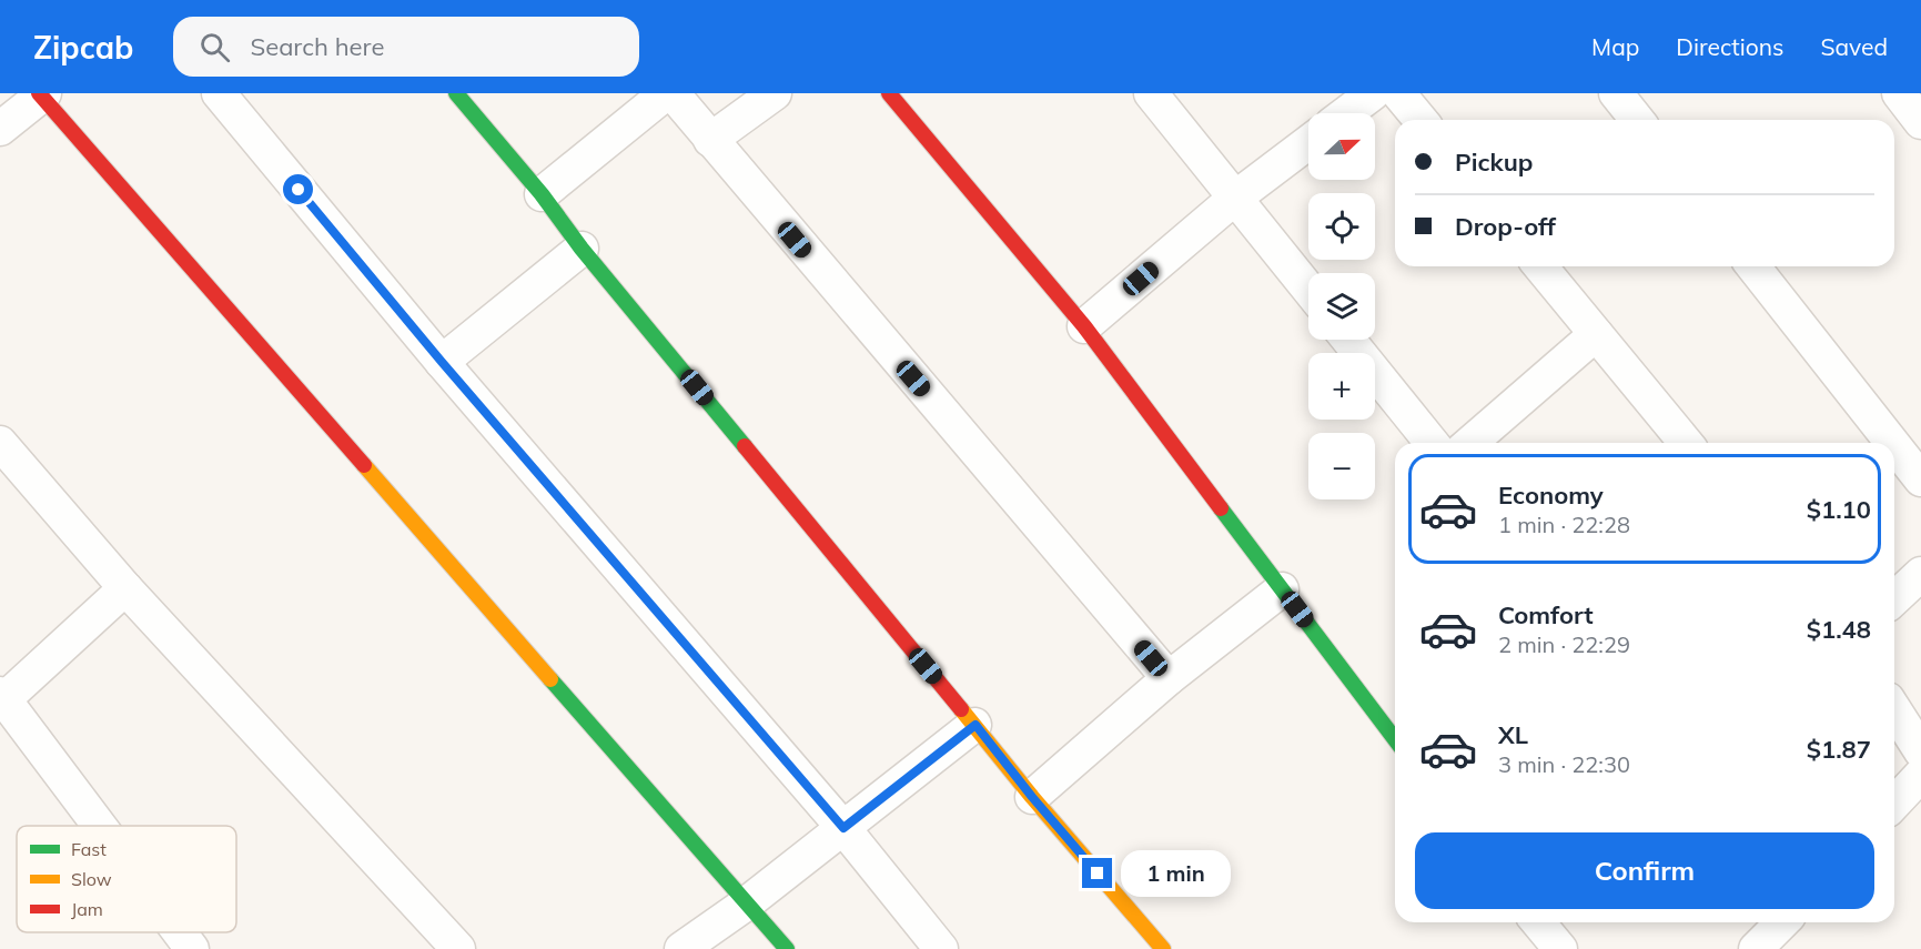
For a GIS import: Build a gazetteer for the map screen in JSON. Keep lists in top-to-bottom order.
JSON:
{
  "legend": ["Fast", "Slow", "Jam"],
  "north": "right",
  "page": {
    "header": "Zipcab",
    "search": "Search here",
    "nav": ["Map", "Directions", "Saved"],
    "map_buttons": ["+", "−"],
    "banner": ["Pickup", "Drop-off"],
    "list": [
      {
        "name": "Economy",
        "note": "1 min · 22:28",
        "value": "$1.10"
      },
      {
        "name": "Comfort",
        "note": "2 min · 22:29",
        "value": "$1.48"
      },
      {
        "name": "XL",
        "note": "3 min · 22:30",
        "value": "$1.87"
      }
    ],
    "buttons": "Confirm",
    "bubble": "1 min"
  }
}
